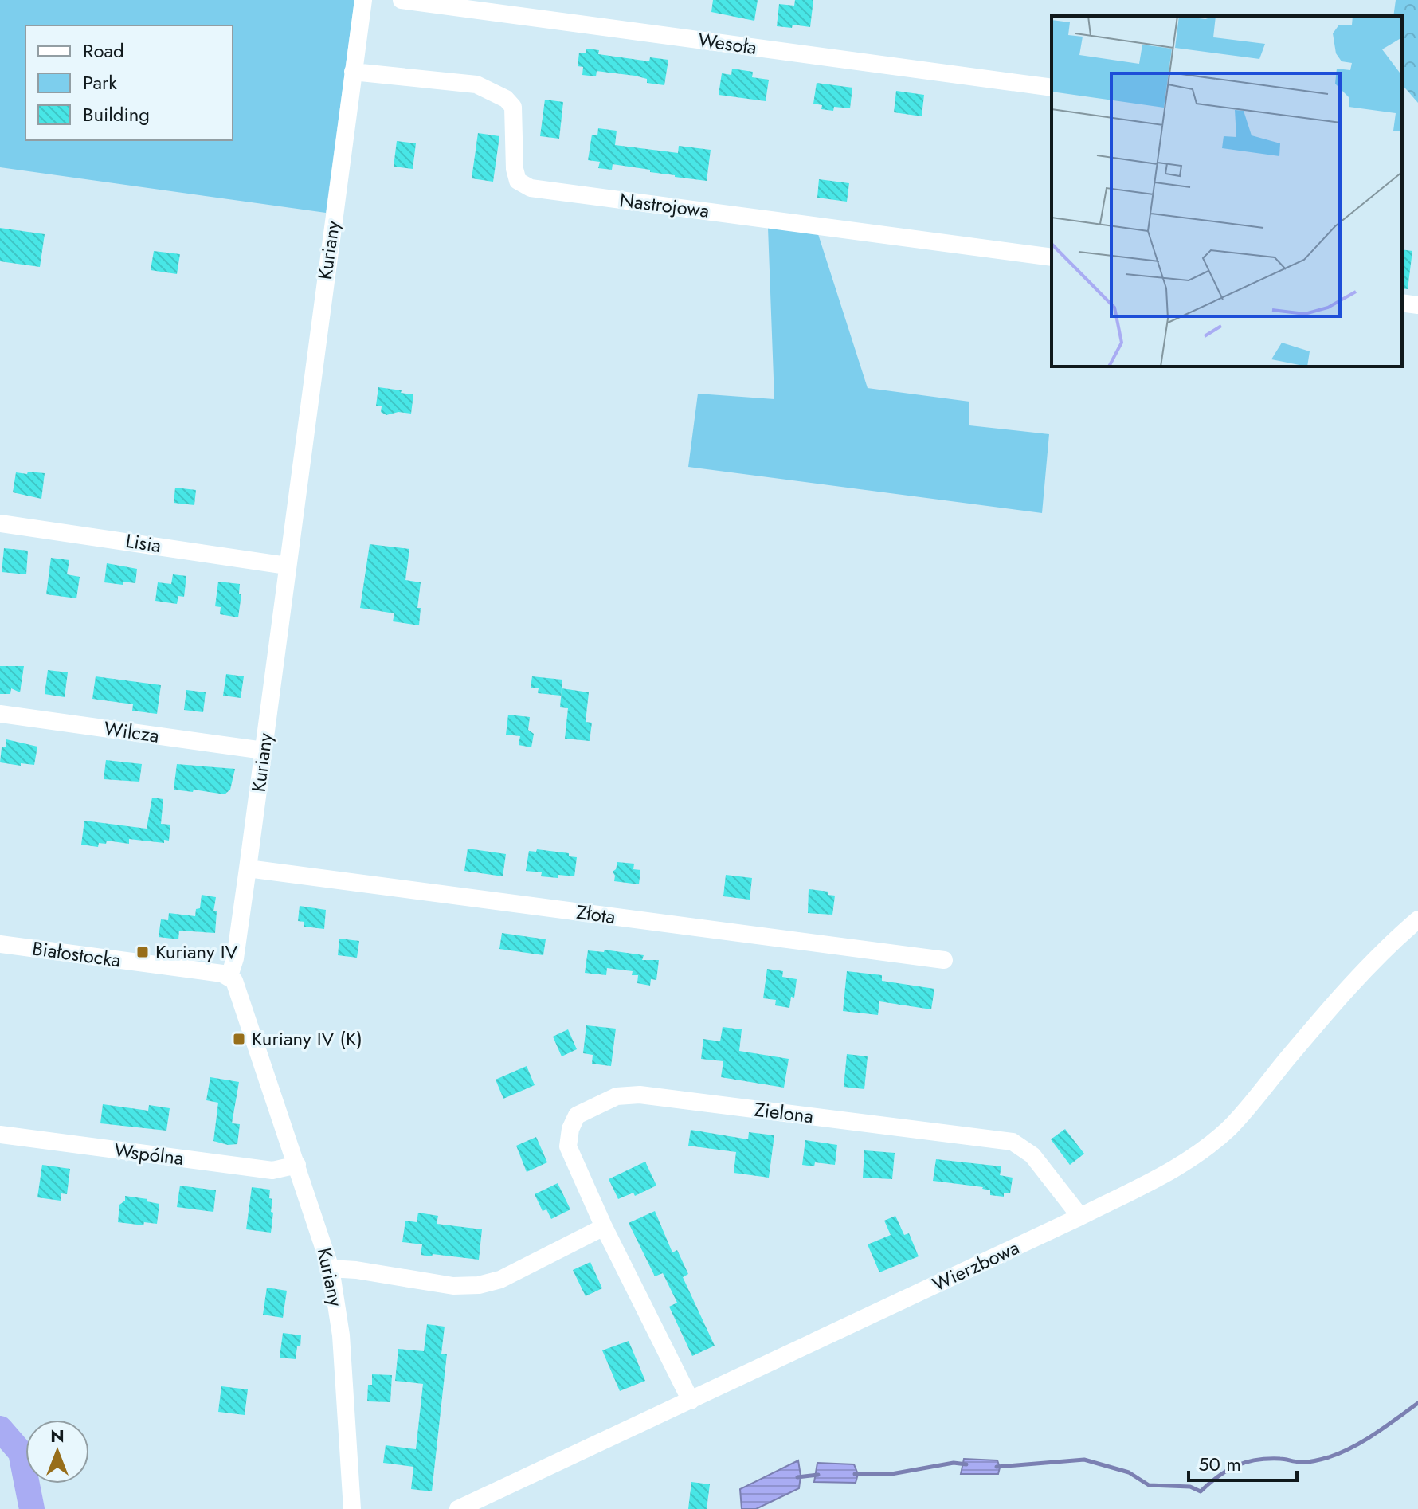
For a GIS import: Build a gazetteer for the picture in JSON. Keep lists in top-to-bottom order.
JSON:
{
  "streets": {
    "street": [
      "Wesoła",
      "Nastrojowa",
      "Kuriany",
      "Lisia",
      "Wilcza",
      "Złota",
      "Białostocka",
      "Zielona",
      "Wspólna",
      "Wierzbowa"
    ]
  },
  "crossings": [
    ["Nastrojowa", "Kuriany"],
    ["Kuriany", "Lisia"],
    ["Kuriany", "Wilcza"],
    ["Kuriany", "Złota"],
    ["Kuriany", "Białostocka"],
    ["Kuriany", "Wspólna"],
    ["Zielona", "Wierzbowa"]
  ],
  "places": {
    "transit": ["Kuriany IV", "Kuriany IV (K)"]
  },
  "legend": ["Road", "Park", "Building"],
  "scale_bar": "50 m",
  "north": "top"
}
